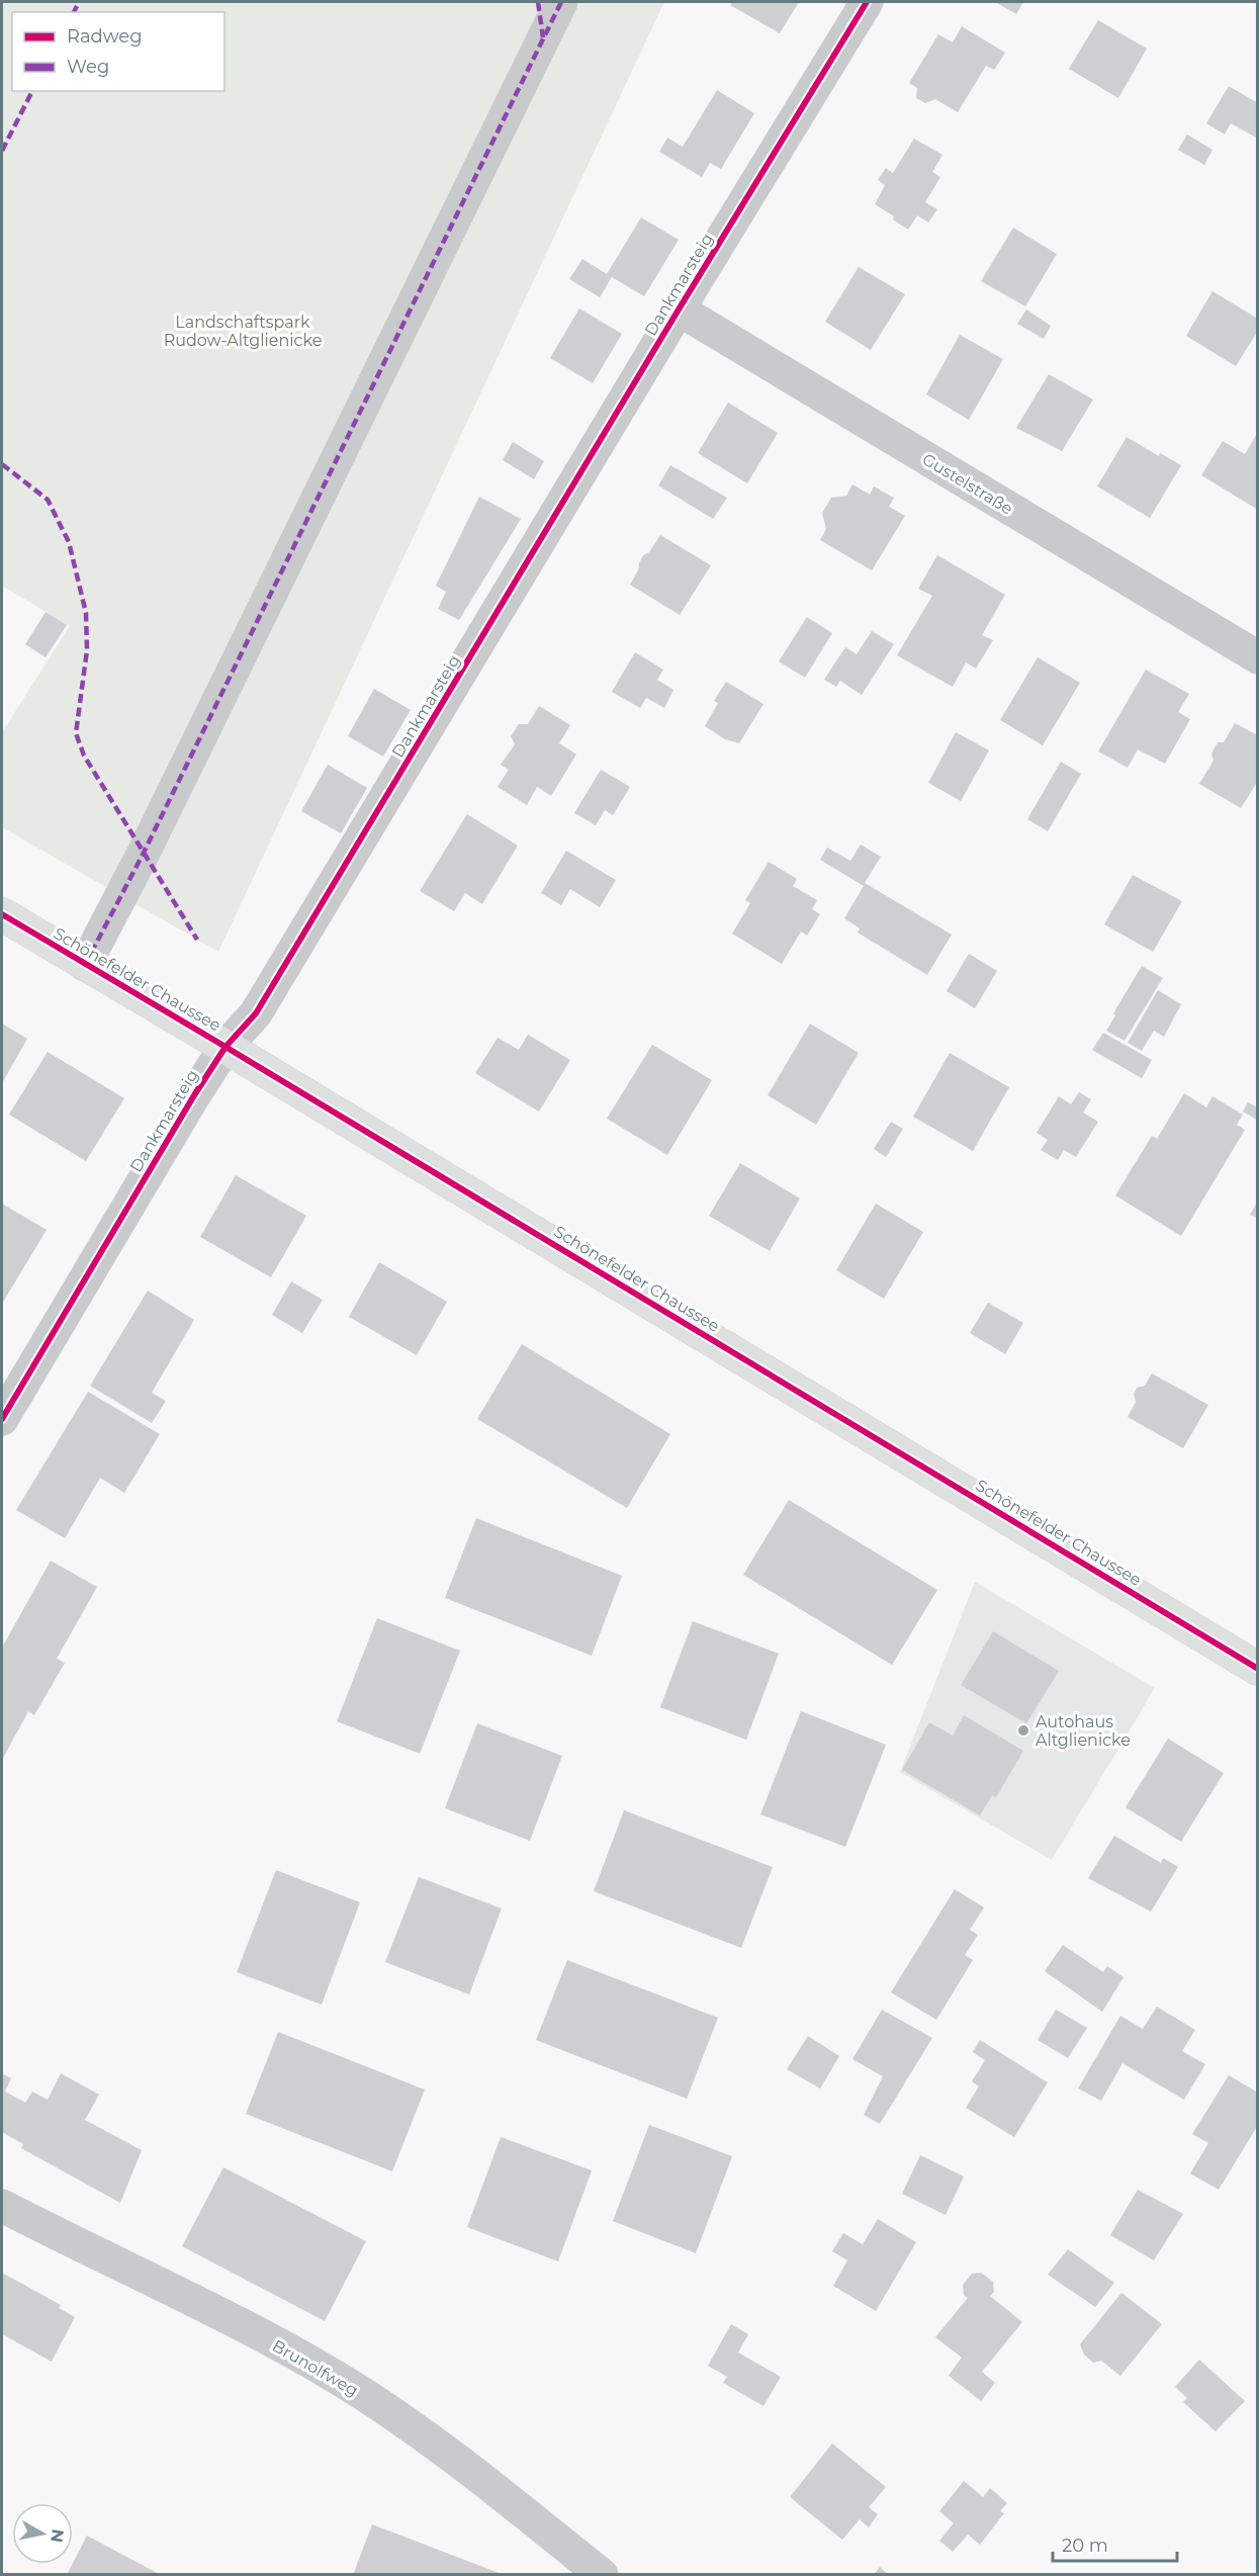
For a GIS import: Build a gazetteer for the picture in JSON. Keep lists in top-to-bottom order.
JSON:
{
  "streets": {
    "main road": ["Schönefelder Chaussee"],
    "street": ["Dankmarsteig", "Gustelstraße", "Brunolfweg"]
  },
  "crossings": [
    ["Dankmarsteig", "Gustelstraße"],
    ["Dankmarsteig", "Schönefelder Chaussee"]
  ],
  "parks": ["Landschaftspark Rudow-Altglienicke"],
  "places": ["Autohaus Altglienicke"],
  "legend": ["Radweg", "Weg"],
  "scale_bar": "20 m",
  "north": "right"
}
